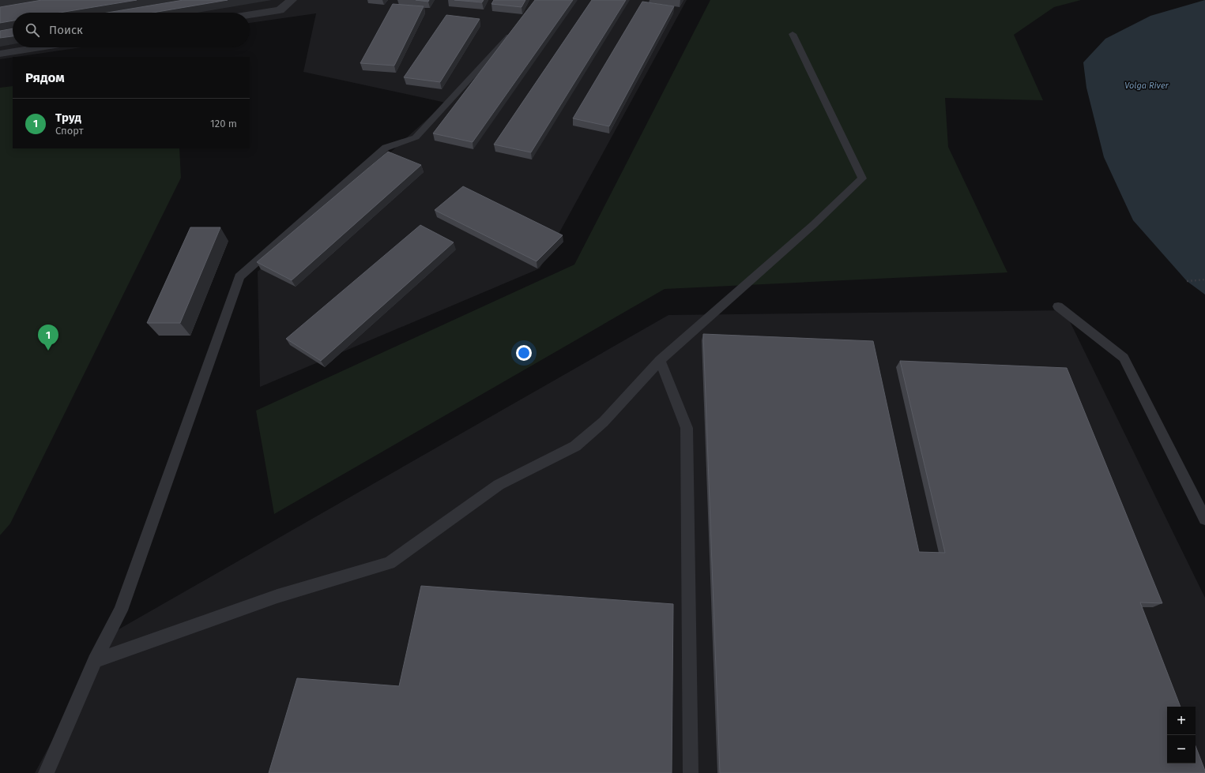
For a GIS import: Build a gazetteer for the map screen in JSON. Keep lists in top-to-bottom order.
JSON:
{
  "water": ["Volga River"],
  "page": {
    "search": "Поиск",
    "heading": "Рядом",
    "list": [
      {
        "mark": "1",
        "name": "Труд",
        "note": "Спорт",
        "value": "120 m"
      }
    ],
    "pins": "1",
    "map_buttons": ["+", "−"]
  }
}
